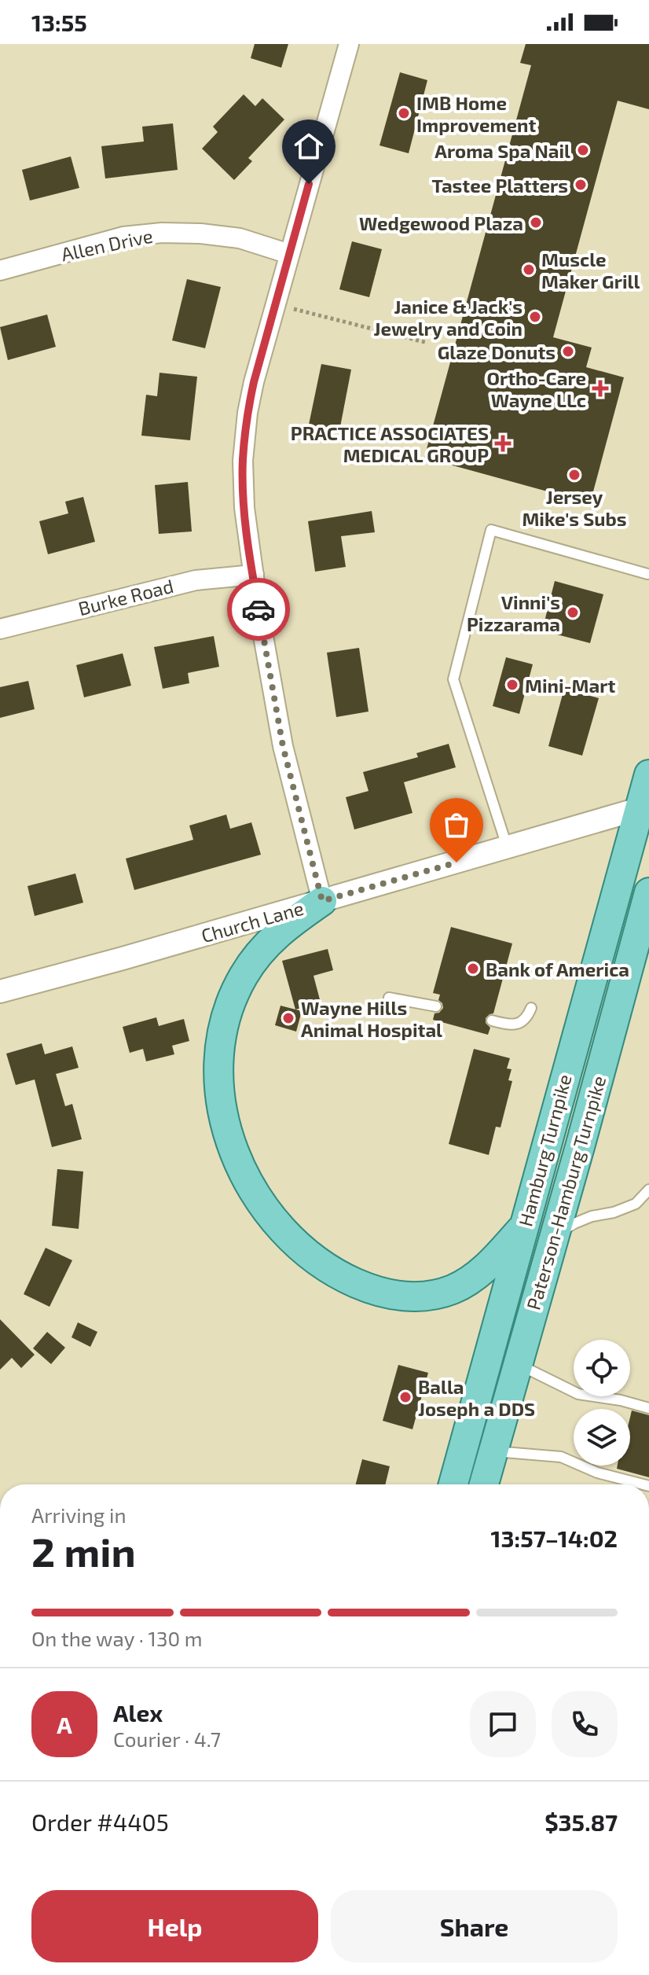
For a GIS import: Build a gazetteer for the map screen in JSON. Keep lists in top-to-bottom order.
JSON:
{
  "streets": {
    "main road": ["Hamburg Turnpike", "Paterson-Hamburg Turnpike"],
    "street": ["Allen Drive", "Burke Road", "Church Lane"]
  },
  "crossings": [
    ["Church Lane", "Hamburg Turnpike"]
  ],
  "places": {
    "other": [
      "IMB Home Improvement",
      "Aroma Spa Nail",
      "Tastee Platters",
      "Wedgewood Plaza",
      "Muscle Maker Grill",
      "Janice & Jack's Jewelry and Coin",
      "Glaze Donuts",
      "Jersey Mike's Subs",
      "Vinni's Pizzarama",
      "Mini-Mart",
      "Bank of America",
      "Wayne Hills Animal Hospital",
      "Balla Joseph a DDS"
    ],
    "health": ["Ortho-Care Wayne LLc", "PRACTICE ASSOCIATES MEDICAL GROUP"]
  },
  "page": {
    "status": "13:55",
    "heading": ["2 min", "Arriving in", "13:57–14:02"],
    "panel": [
      "Alex",
      "Courier · 4.7",
      "Order #4405",
      "$35.87"
    ],
    "bar": "On the way · 130 m",
    "round": "A",
    "buttons": ["Help", "Share"]
  }
}
